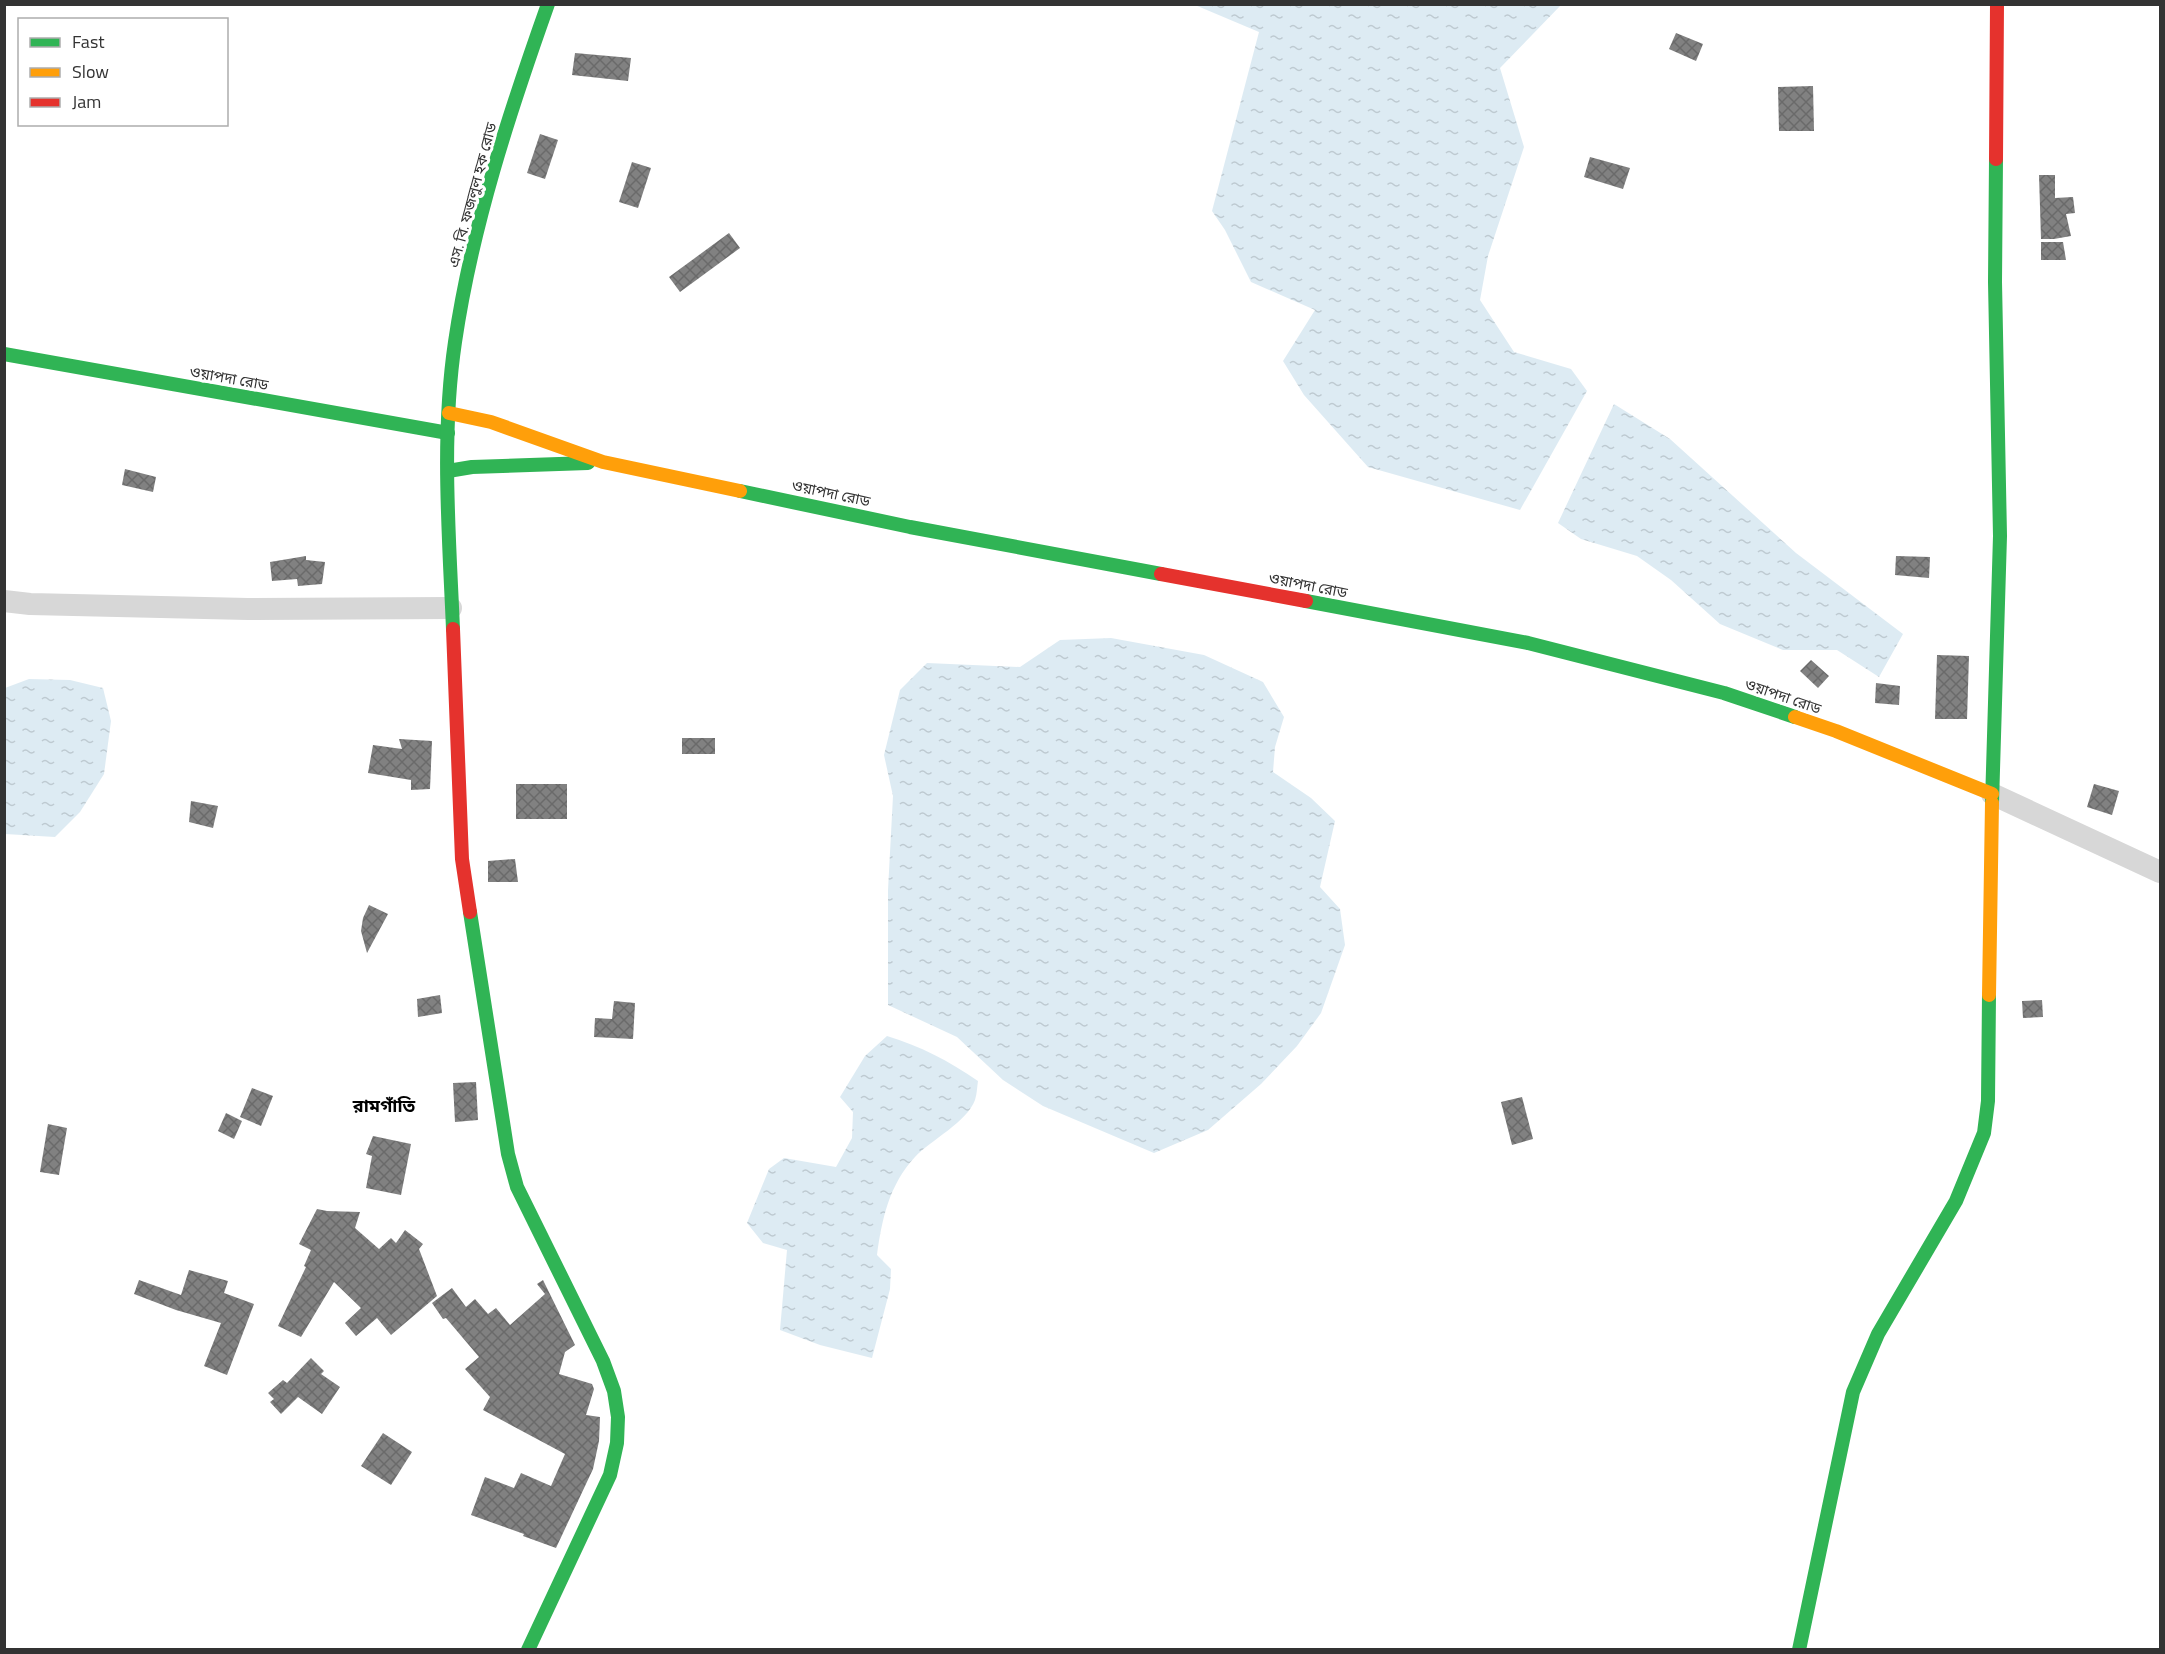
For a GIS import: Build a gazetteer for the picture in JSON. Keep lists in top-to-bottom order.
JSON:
{
  "streets": {
    "main road": ["এস. বি. ফজলুল হক রোড", "ওয়াপদা রোড"]
  },
  "crossings": [
    ["এস. বি. ফজলুল হক রোড", "ওয়াপদা রোড"]
  ],
  "districts": ["রামগাঁতি"],
  "legend": ["Fast", "Slow", "Jam"]
}
